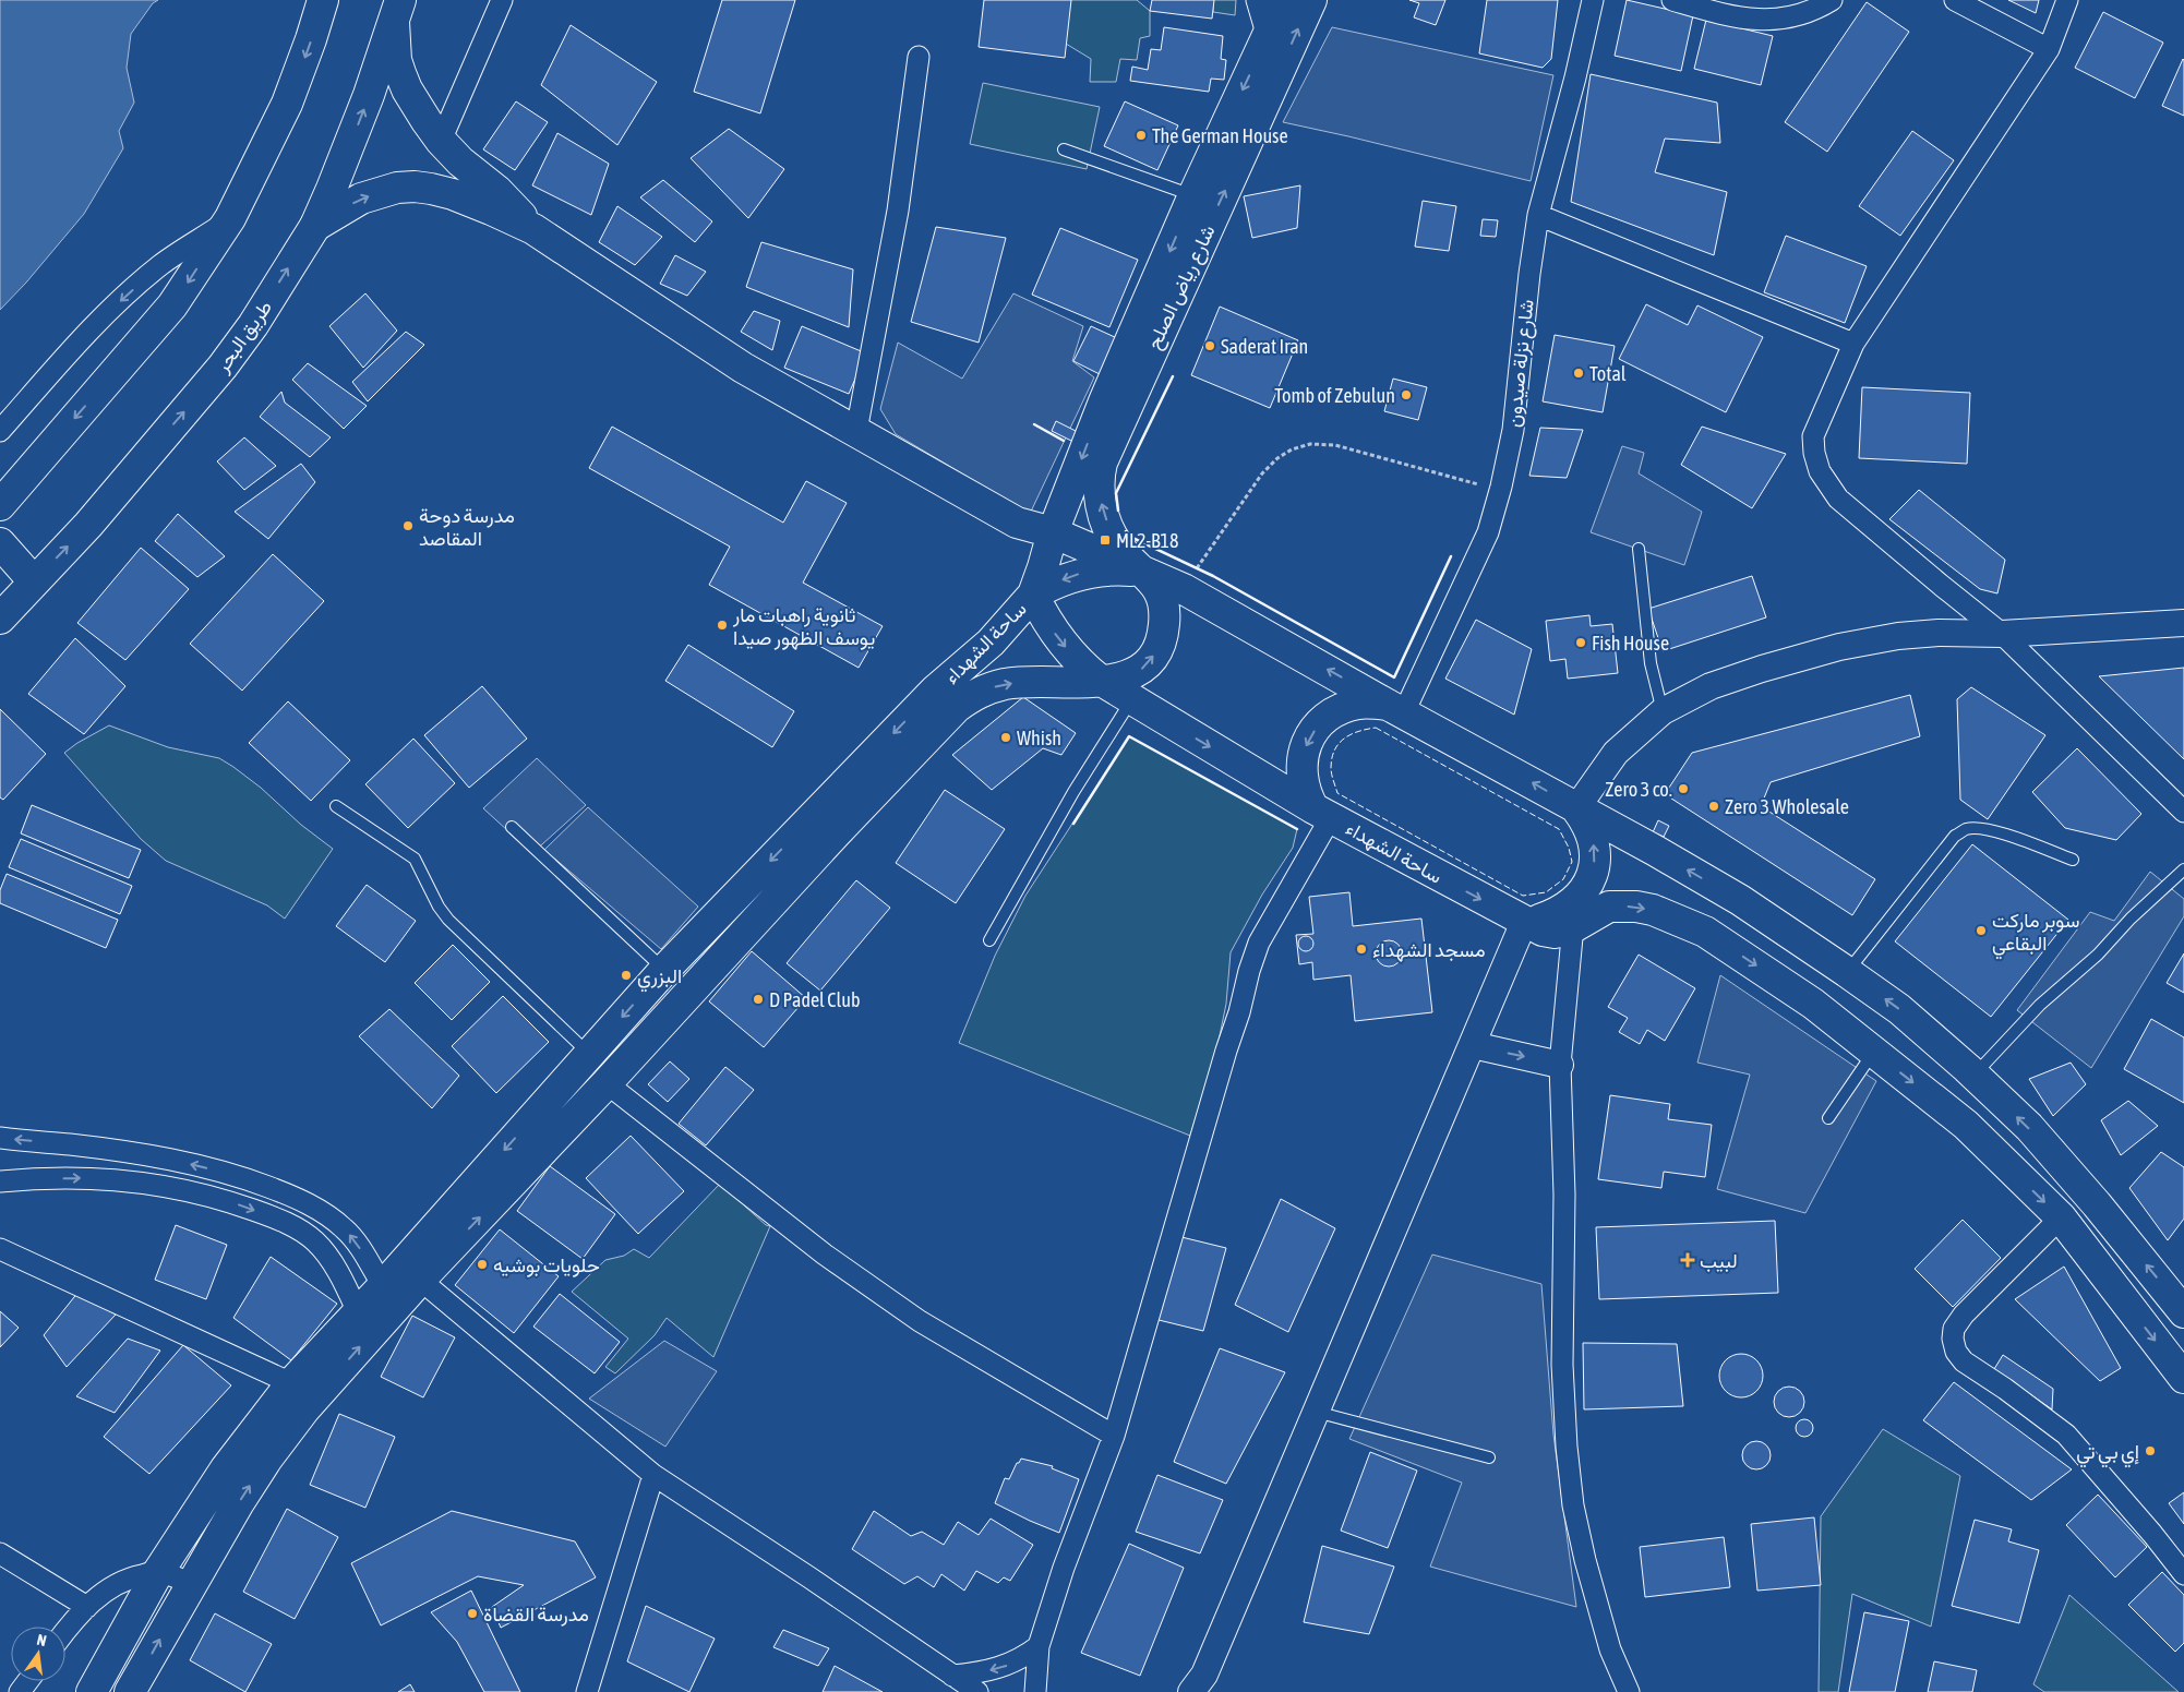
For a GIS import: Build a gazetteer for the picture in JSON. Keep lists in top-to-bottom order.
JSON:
{
  "streets": {
    "main road": ["شارع رياض الصلح", "طريق البحر", "ساحة الشهداء"],
    "street": ["شارع نزلة صيدون"]
  },
  "crossings": [
    ["شارع رياض الصلح", "ساحة الشهداء"],
    ["شارع نزلة صيدون", "ساحة الشهداء"]
  ],
  "places": {
    "other": [
      "The German House",
      "Saderat Iran",
      "Total",
      "Tomb of Zebulun",
      "مدرسة دوحة المقاصد",
      "ثانوية راهبات مار يوسف الظهور صيدا",
      "Fish House",
      "Whish",
      "Zero 3 co.",
      "Zero 3 Wholesale",
      "سوبر ماركت البقاعي",
      "مسجد الشهداء",
      "البزري",
      "D Padel Club",
      "حلويات بوشيه",
      "إي بي تي",
      "مدرسة القضاة"
    ],
    "transit": ["ML2-B18"],
    "health": ["لبيب"]
  },
  "north": "top"
}
